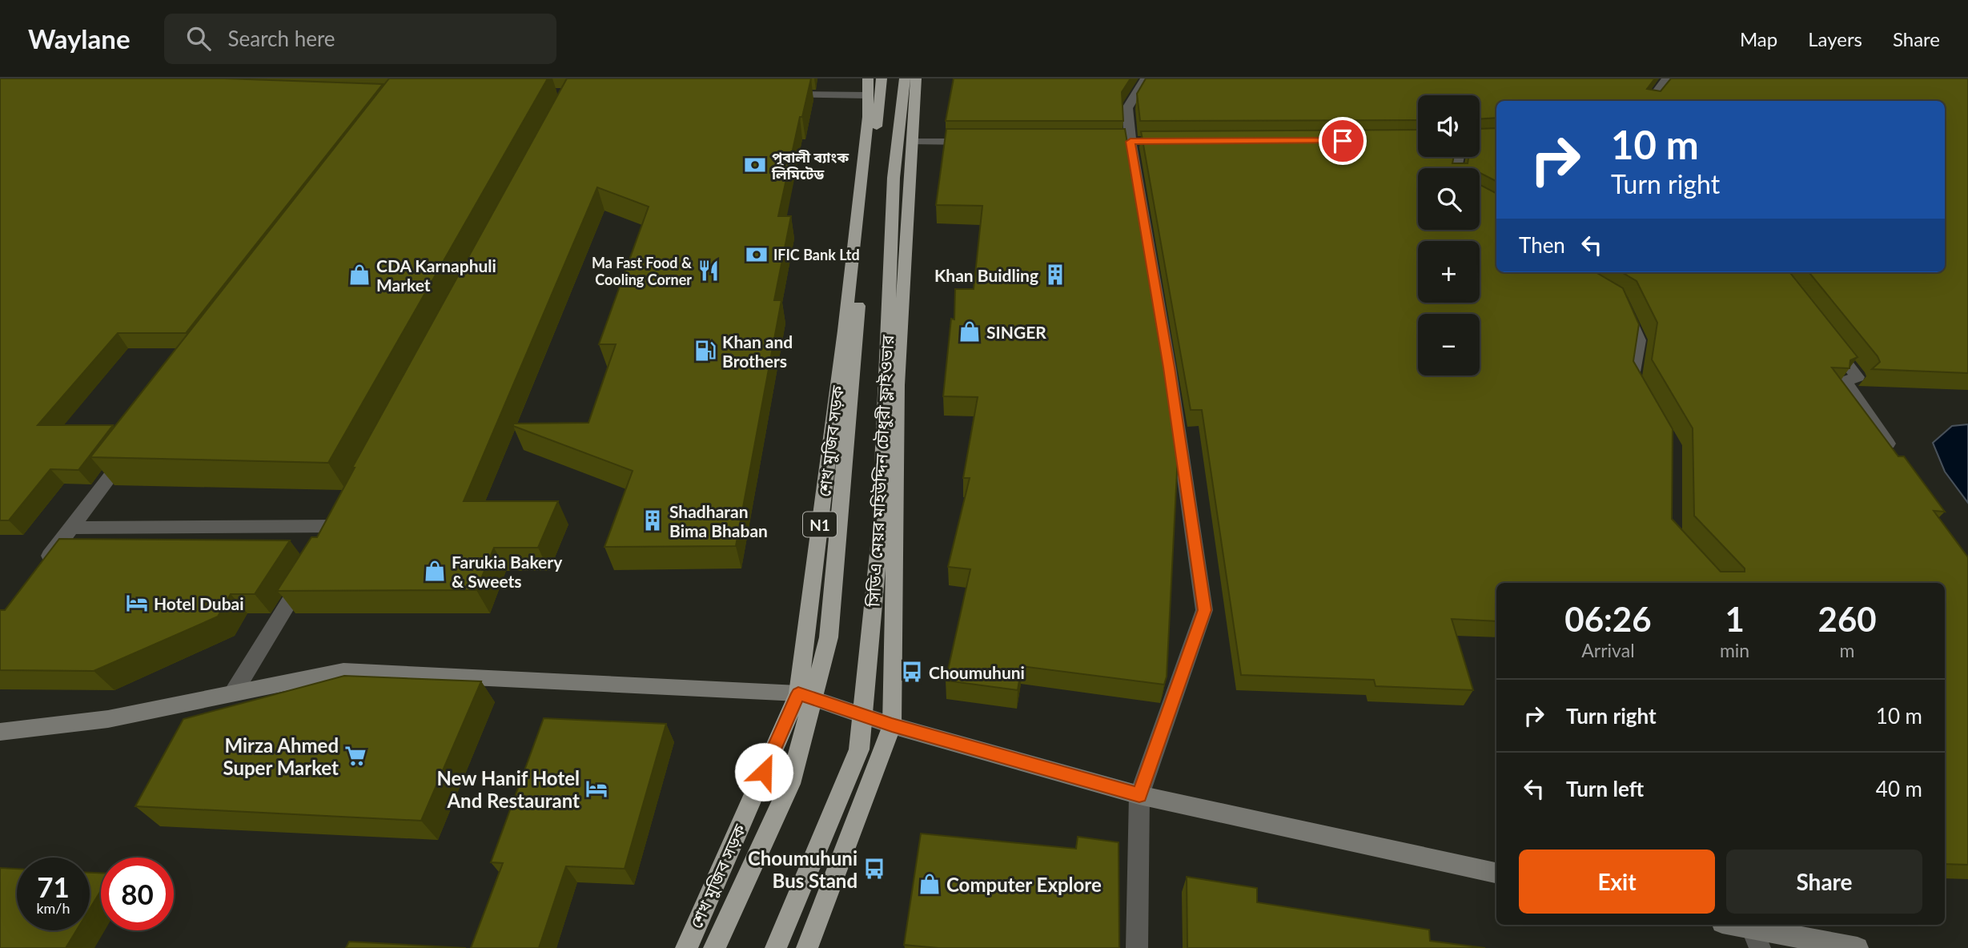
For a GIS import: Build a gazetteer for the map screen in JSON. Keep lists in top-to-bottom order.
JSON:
{
  "streets": {
    "highway": ["শেখ মুজিব সড়ক", "সিডিএ মেয়র মহিউদ্দিন চৌধুরী ফ্লাইওভার", "N1"]
  },
  "places": {
    "bank": ["পূবালী ব্যাংক লিমিটেড", "IFIC Bank Ltd"],
    "restaurant": ["Ma Fast Food & Cooling Corner"],
    "shop": [
      "CDA Karnaphuli Market",
      "SINGER",
      "Farukia Bakery & Sweets",
      "Computer Explore"
    ],
    "building": ["Khan Buidling", "Shadharan Bima Bhaban"],
    "fuel station": ["Khan and Brothers"],
    "hotel": ["Hotel Dubai", "New Hanif Hotel And Restaurant"],
    "bus stop": ["Choumuhuni", "Choumuhuni Bus Stand"],
    "supermarket": ["Mirza Ahmed Super Market"]
  },
  "page": {
    "header": "Waylane",
    "search": "Search here",
    "nav": ["Map", "Layers", "Share"],
    "map_buttons": ["+", "−"],
    "turn": ["10 m", "Turn right"],
    "then": "Then",
    "eta": [
      "06:26",
      "Arrival",
      "1",
      "min",
      "260",
      "m"
    ],
    "list": [
      {
        "name": "Turn right",
        "value": "10 m"
      },
      {
        "name": "Turn left",
        "value": "40 m"
      }
    ],
    "buttons": ["Exit", "Share"],
    "speed": "71 km/h",
    "limit": "80"
  }
}
